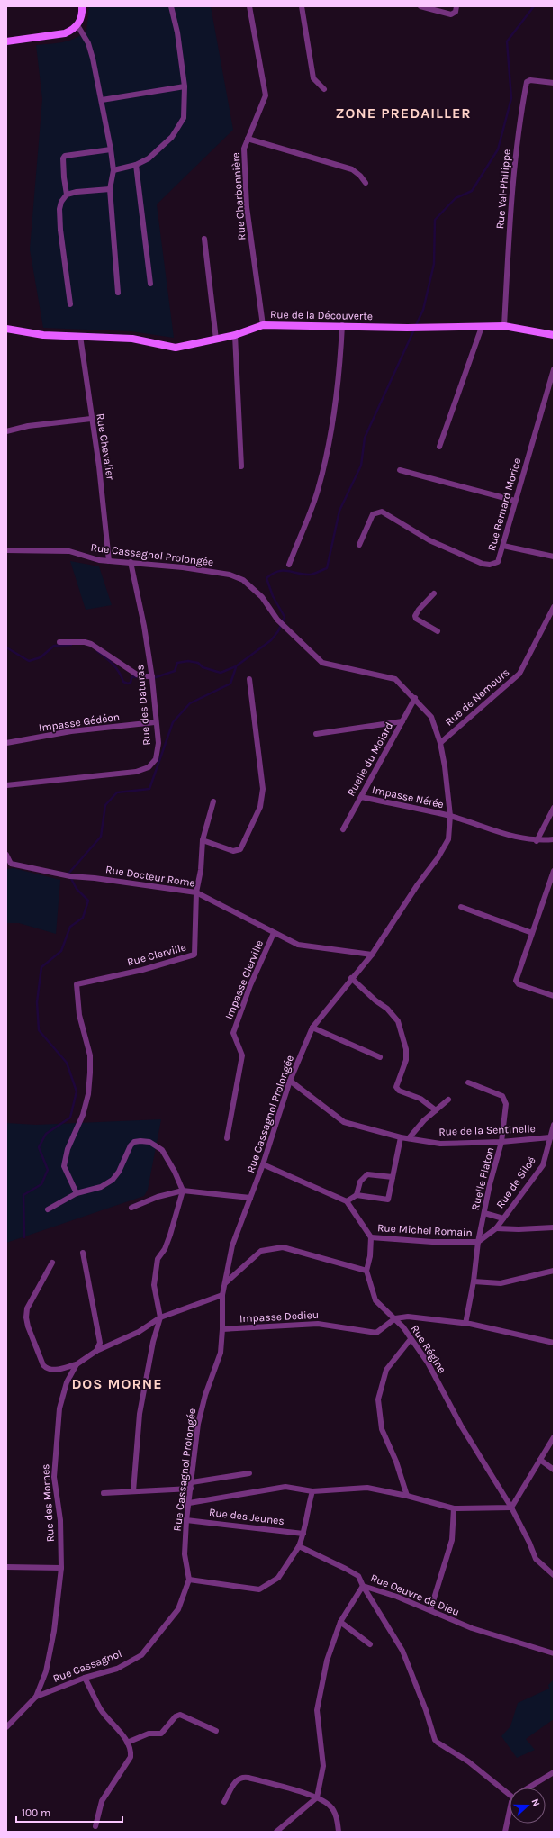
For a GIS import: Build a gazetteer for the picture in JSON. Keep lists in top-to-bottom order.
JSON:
{
  "streets": {
    "street": [
      "Rue Val-Philippe",
      "Rue Charbonnière",
      "Rue de la Découverte",
      "Rue Chevalier",
      "Rue Bernard Morice",
      "Rue Cassagnol Prolongée",
      "Rue de Nemours",
      "Rue des Daturas",
      "Impasse Gédéon",
      "Ruelle du Molard",
      "Impasse Nérée",
      "Rue Docteur Rome",
      "Rue Clerville",
      "Impasse Clerville",
      "Rue de la Sentinelle",
      "Ruelle Platon",
      "Rue de Siloë",
      "Rue Michel Romain",
      "Impasse Dedieu",
      "Rue Régine",
      "Rue des Mornes",
      "Rue des Jeunes",
      "Rue Oeuvre de Dieu",
      "Rue Cassagnol"
    ]
  },
  "crossings": [
    ["Rue Val-Philippe", "Rue de la Découverte"],
    ["Rue Charbonnière", "Rue de la Découverte"],
    ["Rue de la Découverte", "Rue Chevalier"],
    ["Rue Chevalier", "Rue Cassagnol Prolongée"],
    ["Rue Cassagnol Prolongée", "Rue de Nemours"],
    ["Rue Cassagnol Prolongée", "Rue des Daturas"],
    ["Rue Cassagnol Prolongée", "Ruelle du Molard"],
    ["Rue Cassagnol Prolongée", "Impasse Nérée"],
    ["Rue Cassagnol Prolongée", "Rue Docteur Rome"],
    ["Rue Cassagnol Prolongée", "Rue de la Sentinelle"],
    ["Rue Cassagnol Prolongée", "Impasse Dedieu"],
    ["Rue Cassagnol Prolongée", "Rue des Mornes"],
    ["Rue Cassagnol Prolongée", "Rue des Jeunes"],
    ["Rue Cassagnol Prolongée", "Rue Cassagnol"],
    ["Rue des Daturas", "Impasse Gédéon"],
    ["Ruelle du Molard", "Impasse Nérée"],
    ["Rue Docteur Rome", "Rue Clerville"],
    ["Rue Docteur Rome", "Impasse Clerville"],
    ["Rue de la Sentinelle", "Ruelle Platon"],
    ["Rue de la Sentinelle", "Rue de Siloë"],
    ["Ruelle Platon", "Rue de Siloë"],
    ["Ruelle Platon", "Rue Michel Romain"],
    ["Rue de Siloë", "Rue Michel Romain"],
    ["Rue Michel Romain", "Rue Régine"],
    ["Impasse Dedieu", "Rue Régine"],
    ["Rue des Mornes", "Rue Cassagnol"]
  ],
  "districts": ["ZONE PREDAILLER", "DOS MORNE"],
  "scale_bar": "100 m",
  "north": "right"
}
